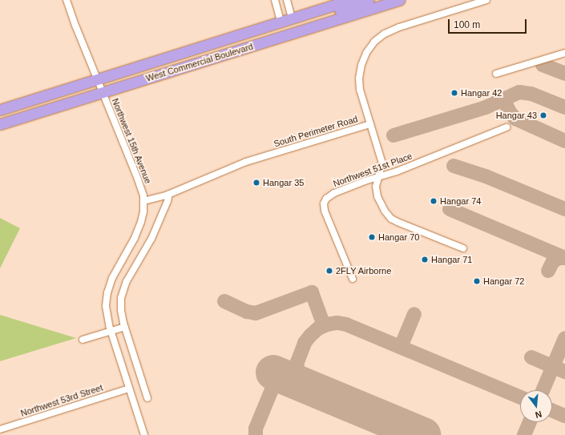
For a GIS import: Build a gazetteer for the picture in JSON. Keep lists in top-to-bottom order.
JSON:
{
  "streets": {
    "highway": ["West Commercial Boulevard"],
    "street": [
      "South Perimeter Road",
      "Northwest 15th Avenue",
      "Northwest 51st Place",
      "Northwest 53rd Street"
    ]
  },
  "crossings": [
    ["West Commercial Boulevard", "Northwest 15th Avenue"],
    ["South Perimeter Road", "Northwest 15th Avenue"],
    ["Northwest 15th Avenue", "Northwest 53rd Street"]
  ],
  "places": [
    "Hangar 42",
    "Hangar 43",
    "Hangar 35",
    "Hangar 74",
    "Hangar 70",
    "Hangar 71",
    "2FLY Airborne",
    "Hangar 72"
  ],
  "scale_bar": "100 m",
  "north": "bottom"
}
